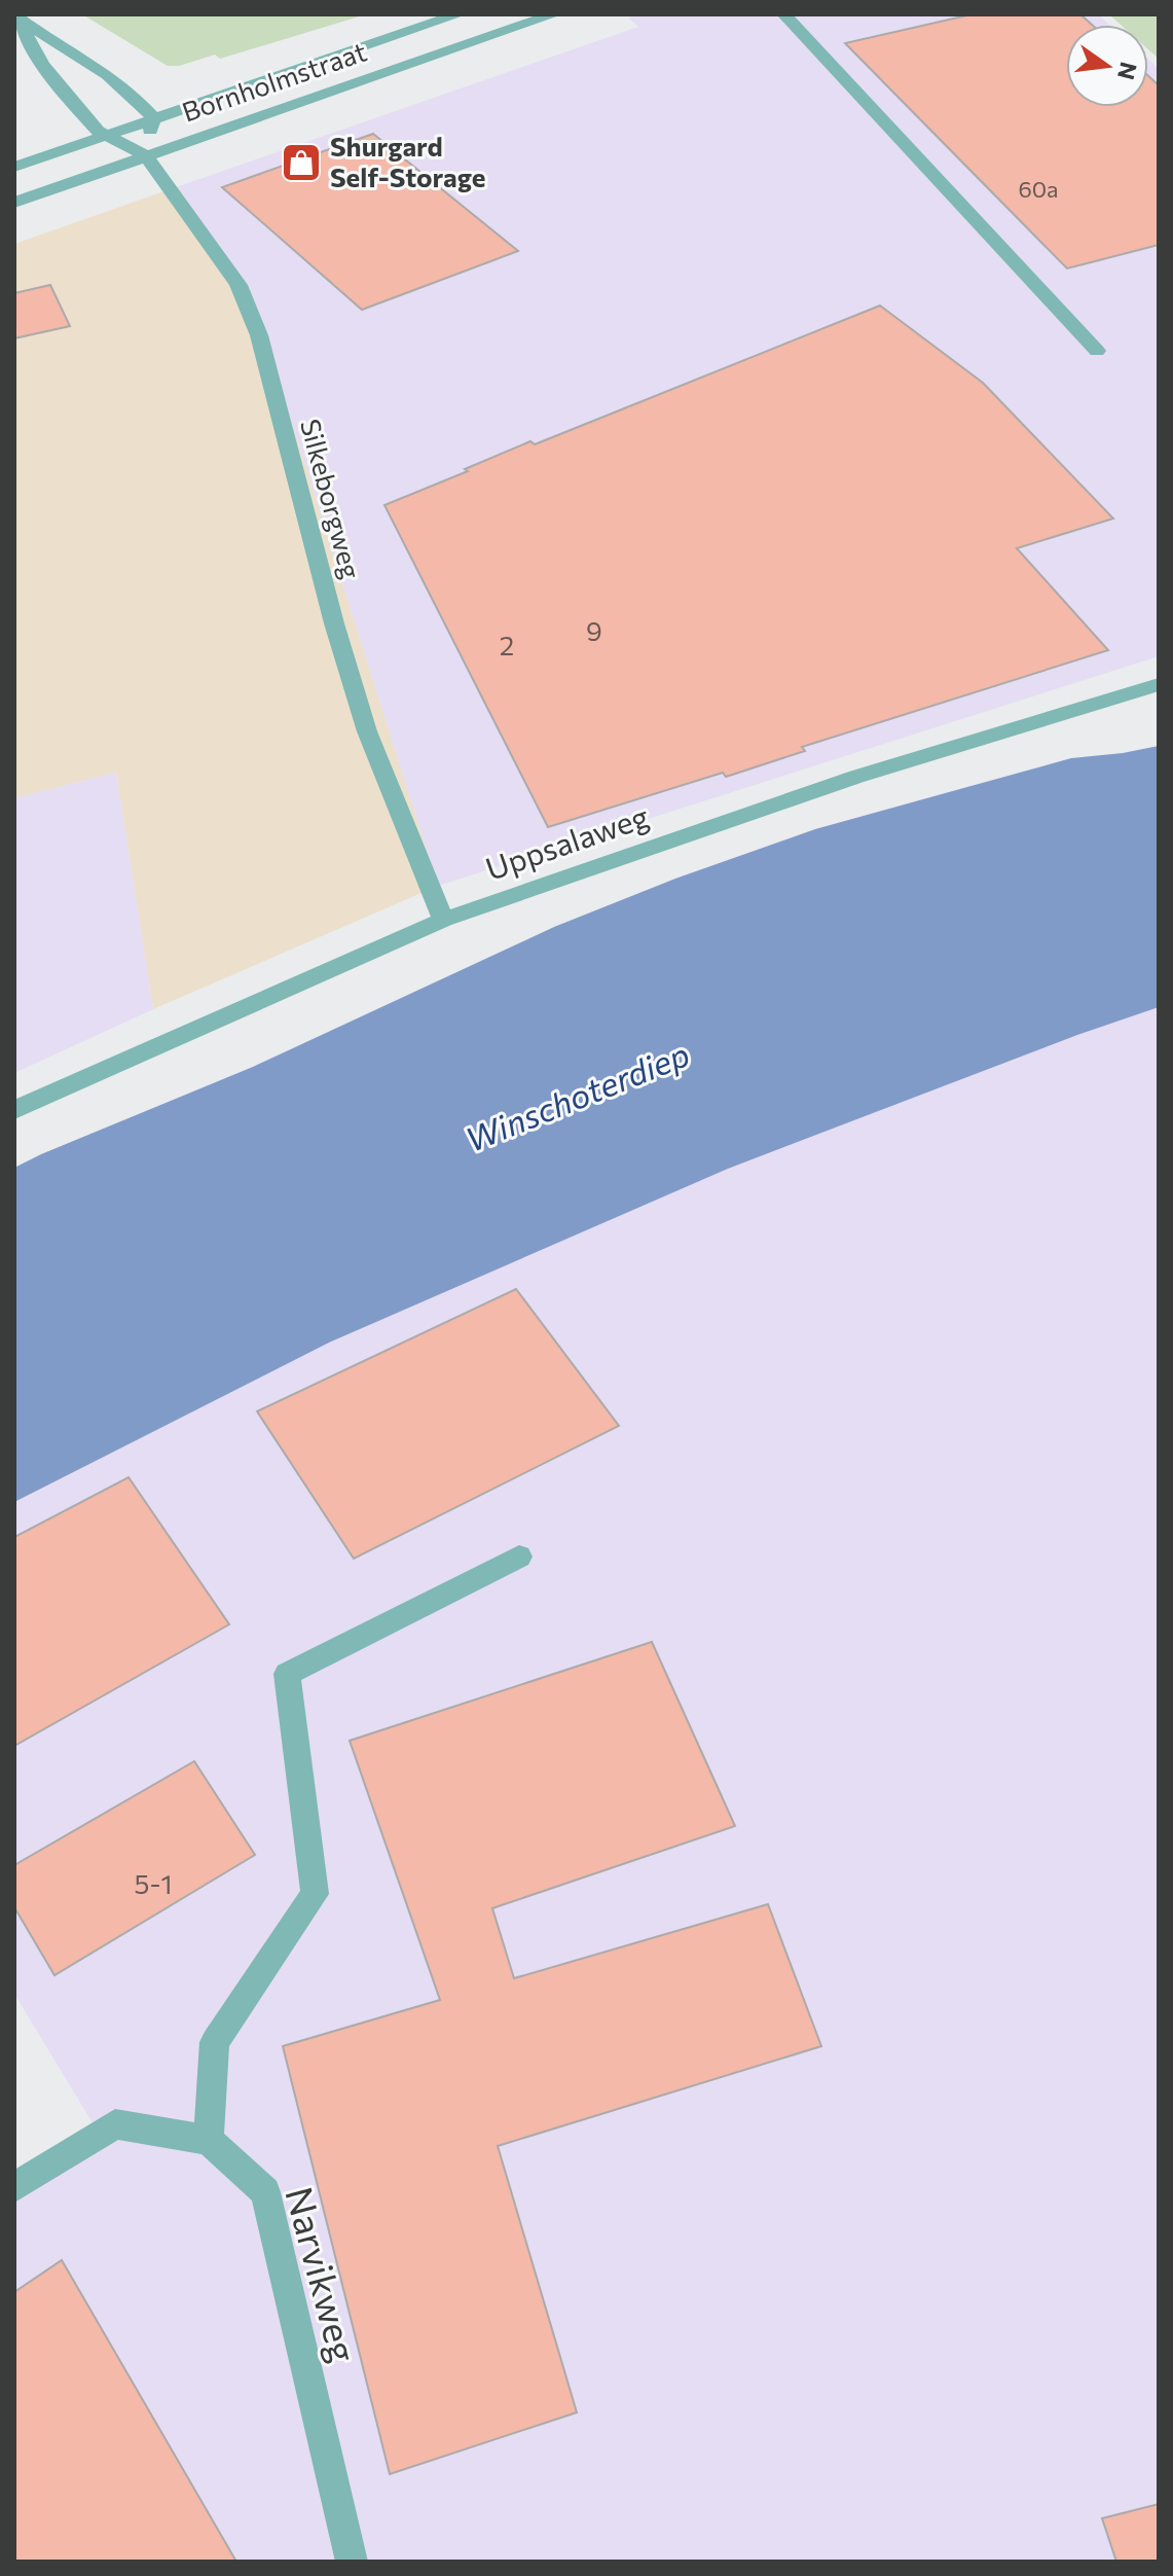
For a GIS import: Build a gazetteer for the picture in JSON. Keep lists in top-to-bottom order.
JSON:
{
  "streets": {
    "street": [
      "Bornholmstraat",
      "Silkeborgweg",
      "Uppsalaweg",
      "Narvikweg"
    ]
  },
  "crossings": [
    ["Bornholmstraat", "Silkeborgweg"],
    ["Silkeborgweg", "Uppsalaweg"]
  ],
  "water": ["Winschoterdiep"],
  "places": {
    "shop": ["Shurgard Self-Storage"]
  },
  "house_numbers": [
    "60a",
    "9",
    "2",
    "5-1"
  ],
  "north": "right"
}
